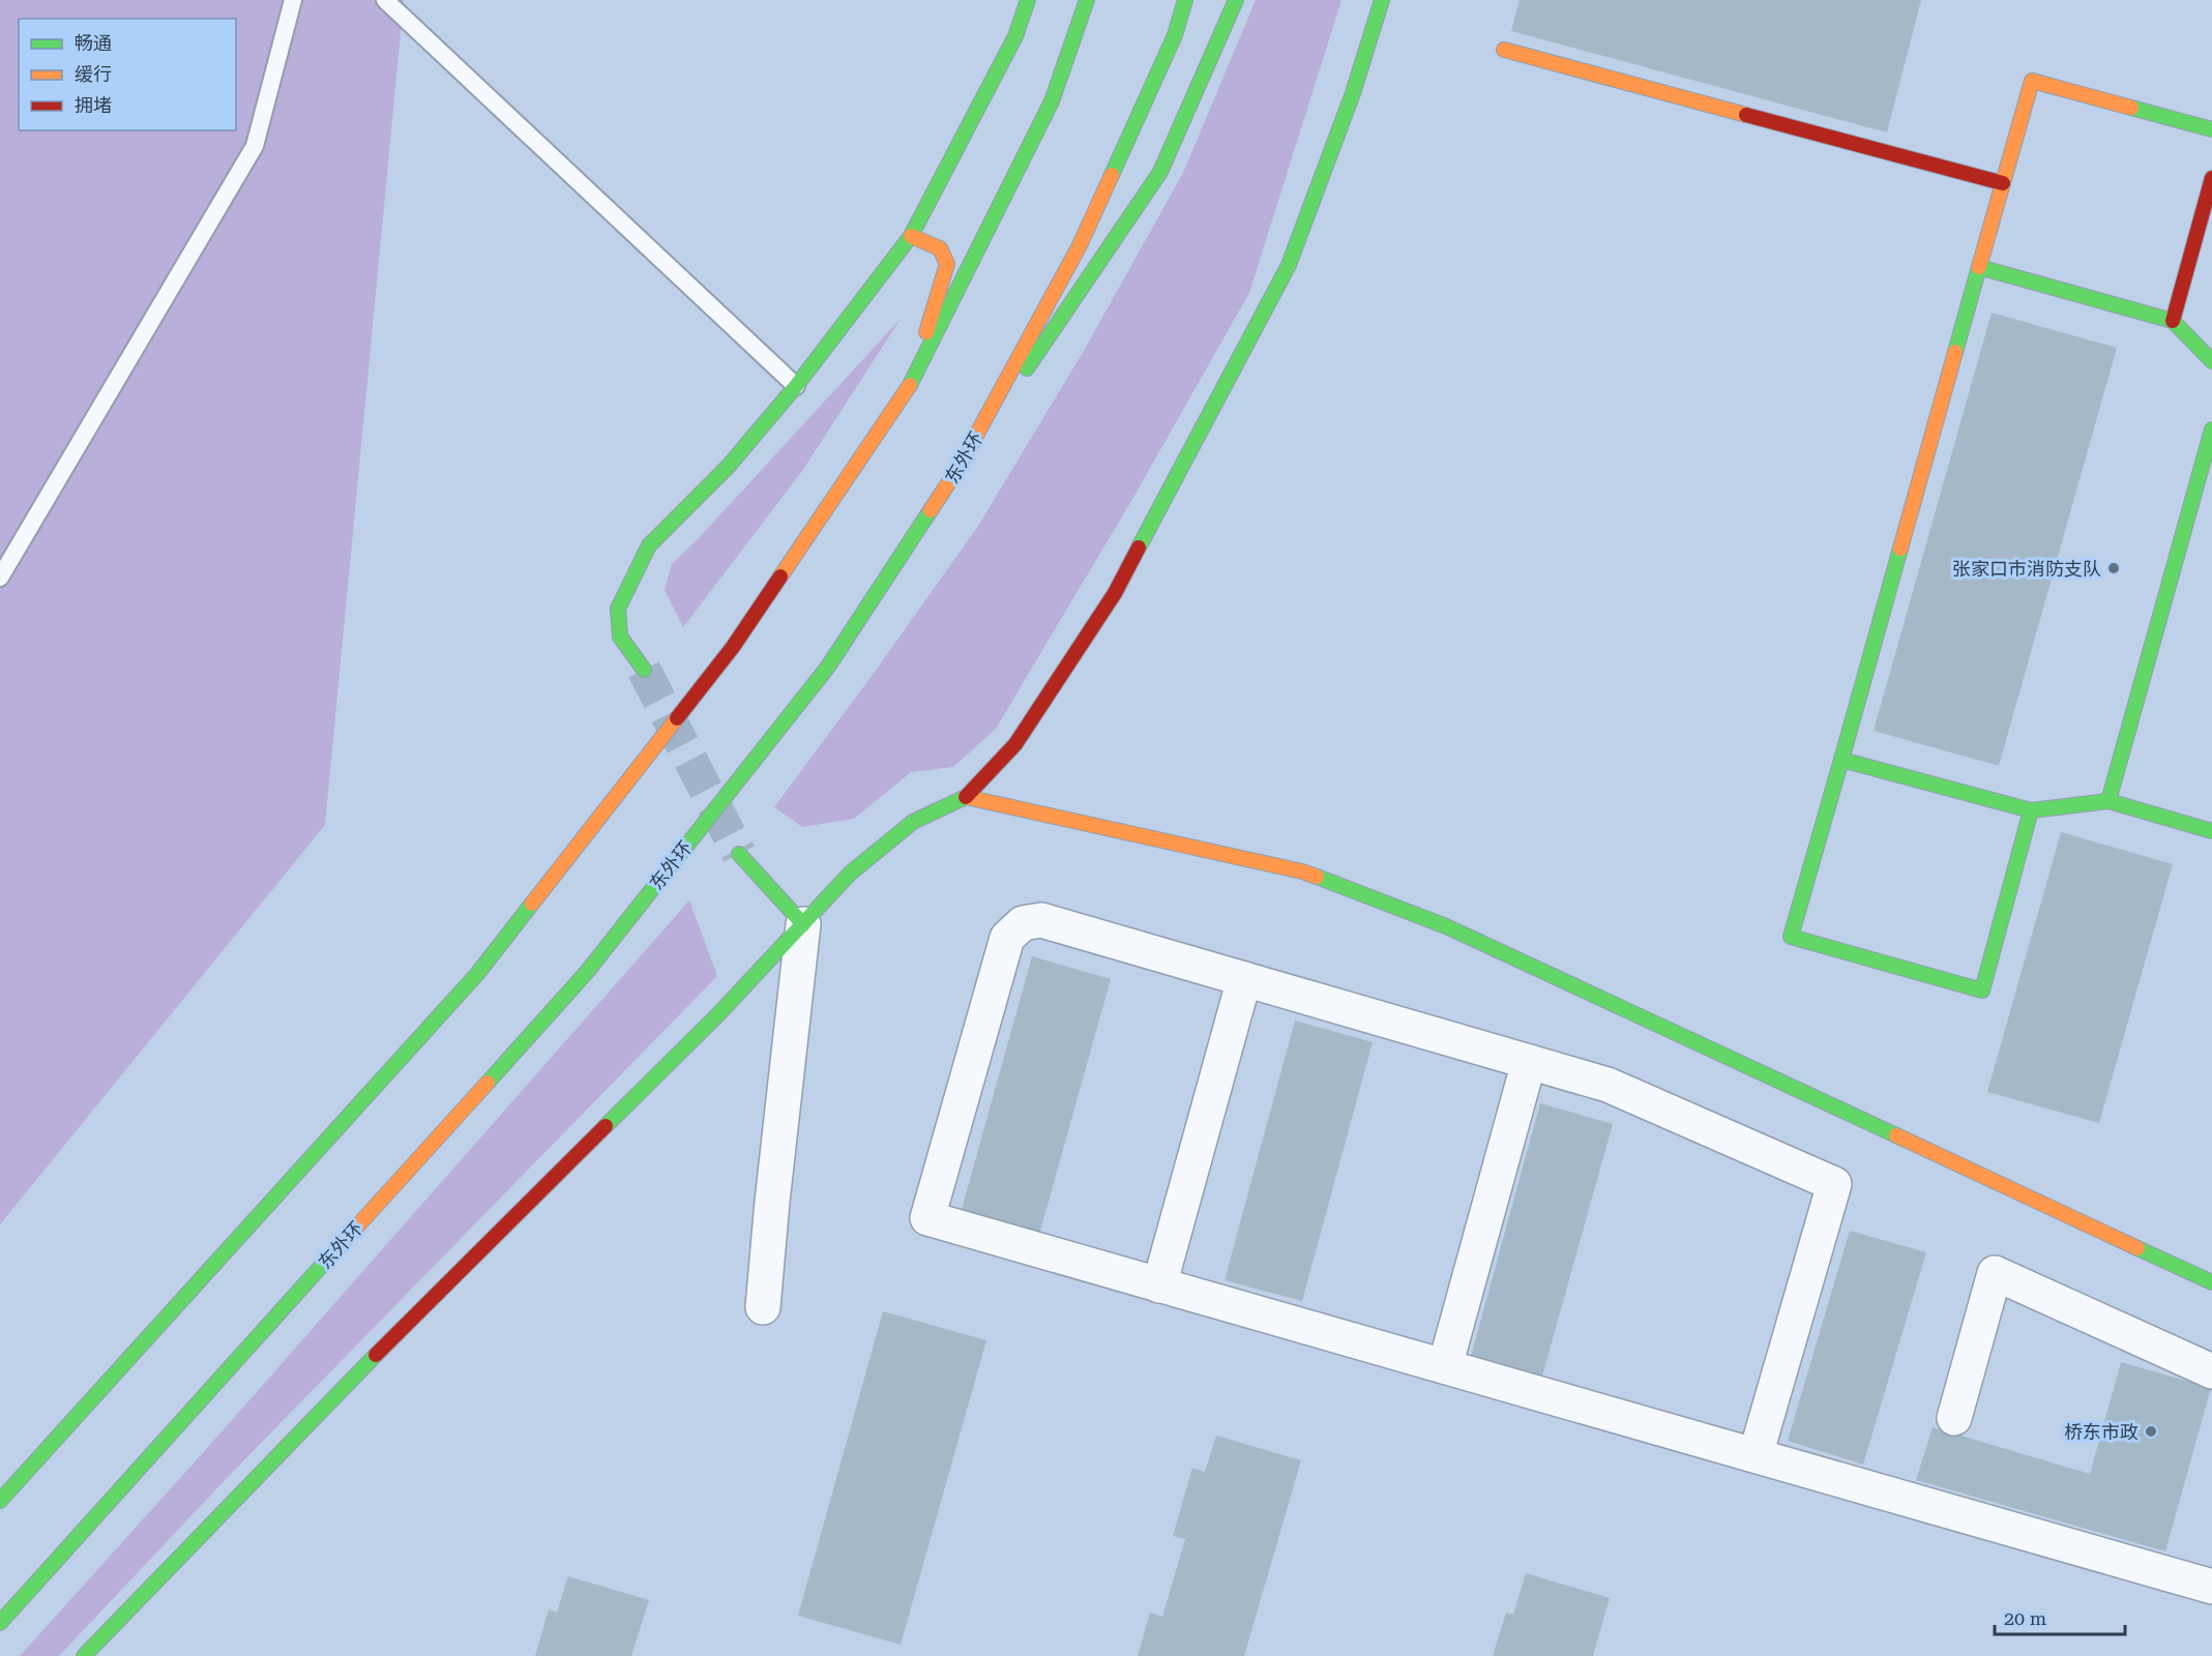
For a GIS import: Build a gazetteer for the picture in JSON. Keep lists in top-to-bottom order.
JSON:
{
  "streets": {
    "main road": ["东外环"]
  },
  "places": ["张家口市消防支队", "桥东市政"],
  "legend": ["畅通", "缓行", "拥堵"],
  "scale_bar": "20 m"
}
